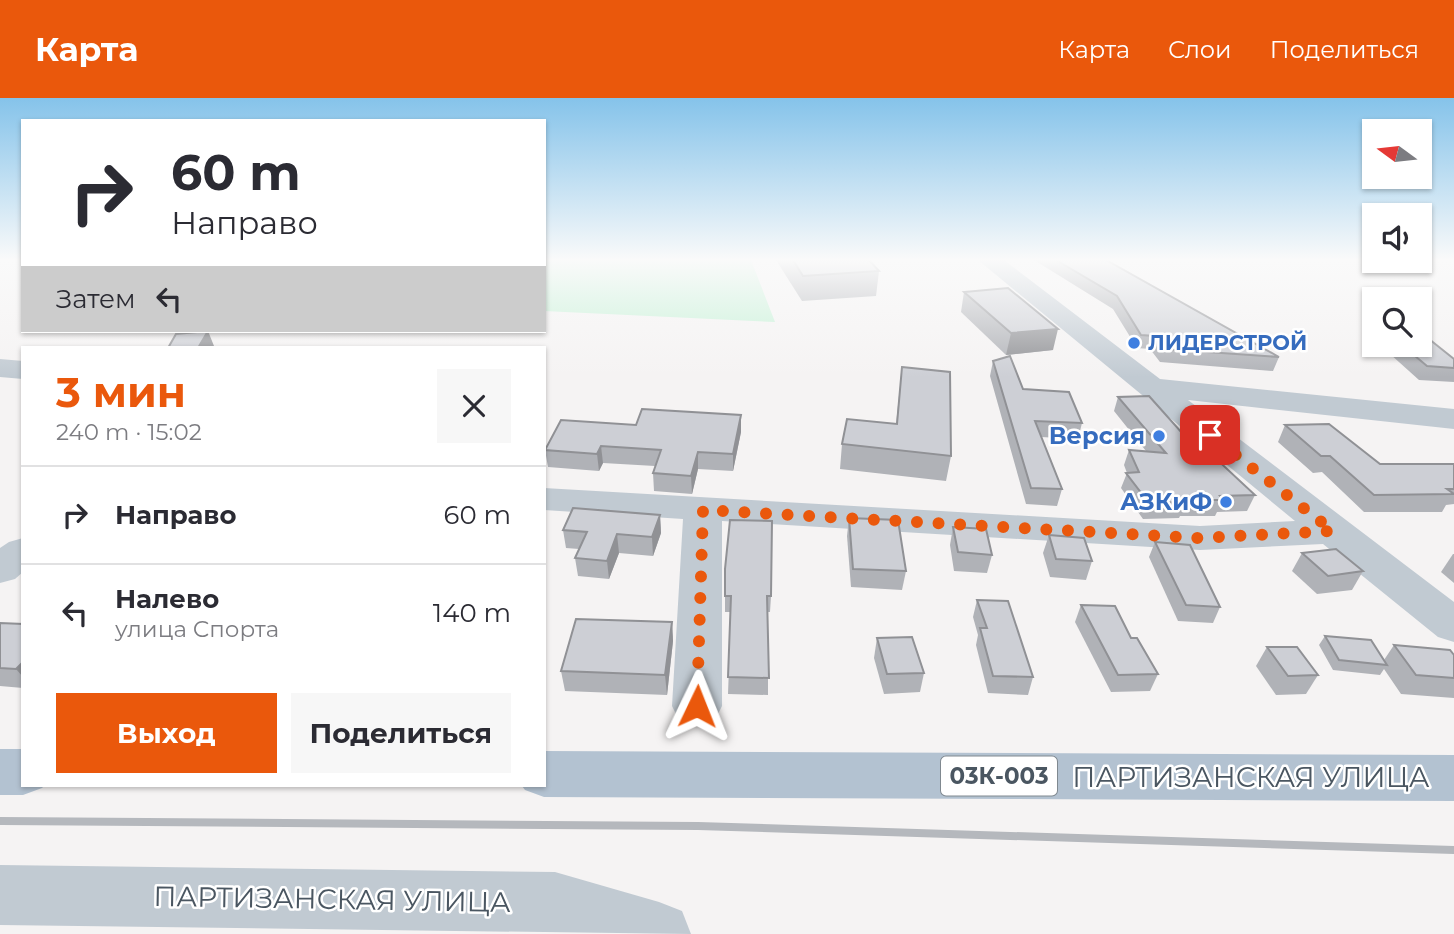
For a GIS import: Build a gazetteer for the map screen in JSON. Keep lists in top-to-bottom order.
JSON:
{
  "streets": {
    "main road": ["03К-003", "ПАРТИЗАНСКАЯ УЛИЦА"]
  },
  "places": ["ЛИДЕРСТРОЙ", "Версия", "АЗКиФ"],
  "north": "left",
  "page": {
    "header": "Карта",
    "nav": ["Карта", "Слои", "Поделиться"],
    "turn": ["60 m", "Направо"],
    "then": "Затем",
    "heading": ["3 мин", "240 m · 15:02"],
    "list": [
      {
        "name": "Направо",
        "value": "60 m"
      },
      {
        "name": "Налево",
        "note": "улица Спорта",
        "value": "140 m"
      }
    ],
    "buttons": ["Выход", "Поделиться"]
  }
}
